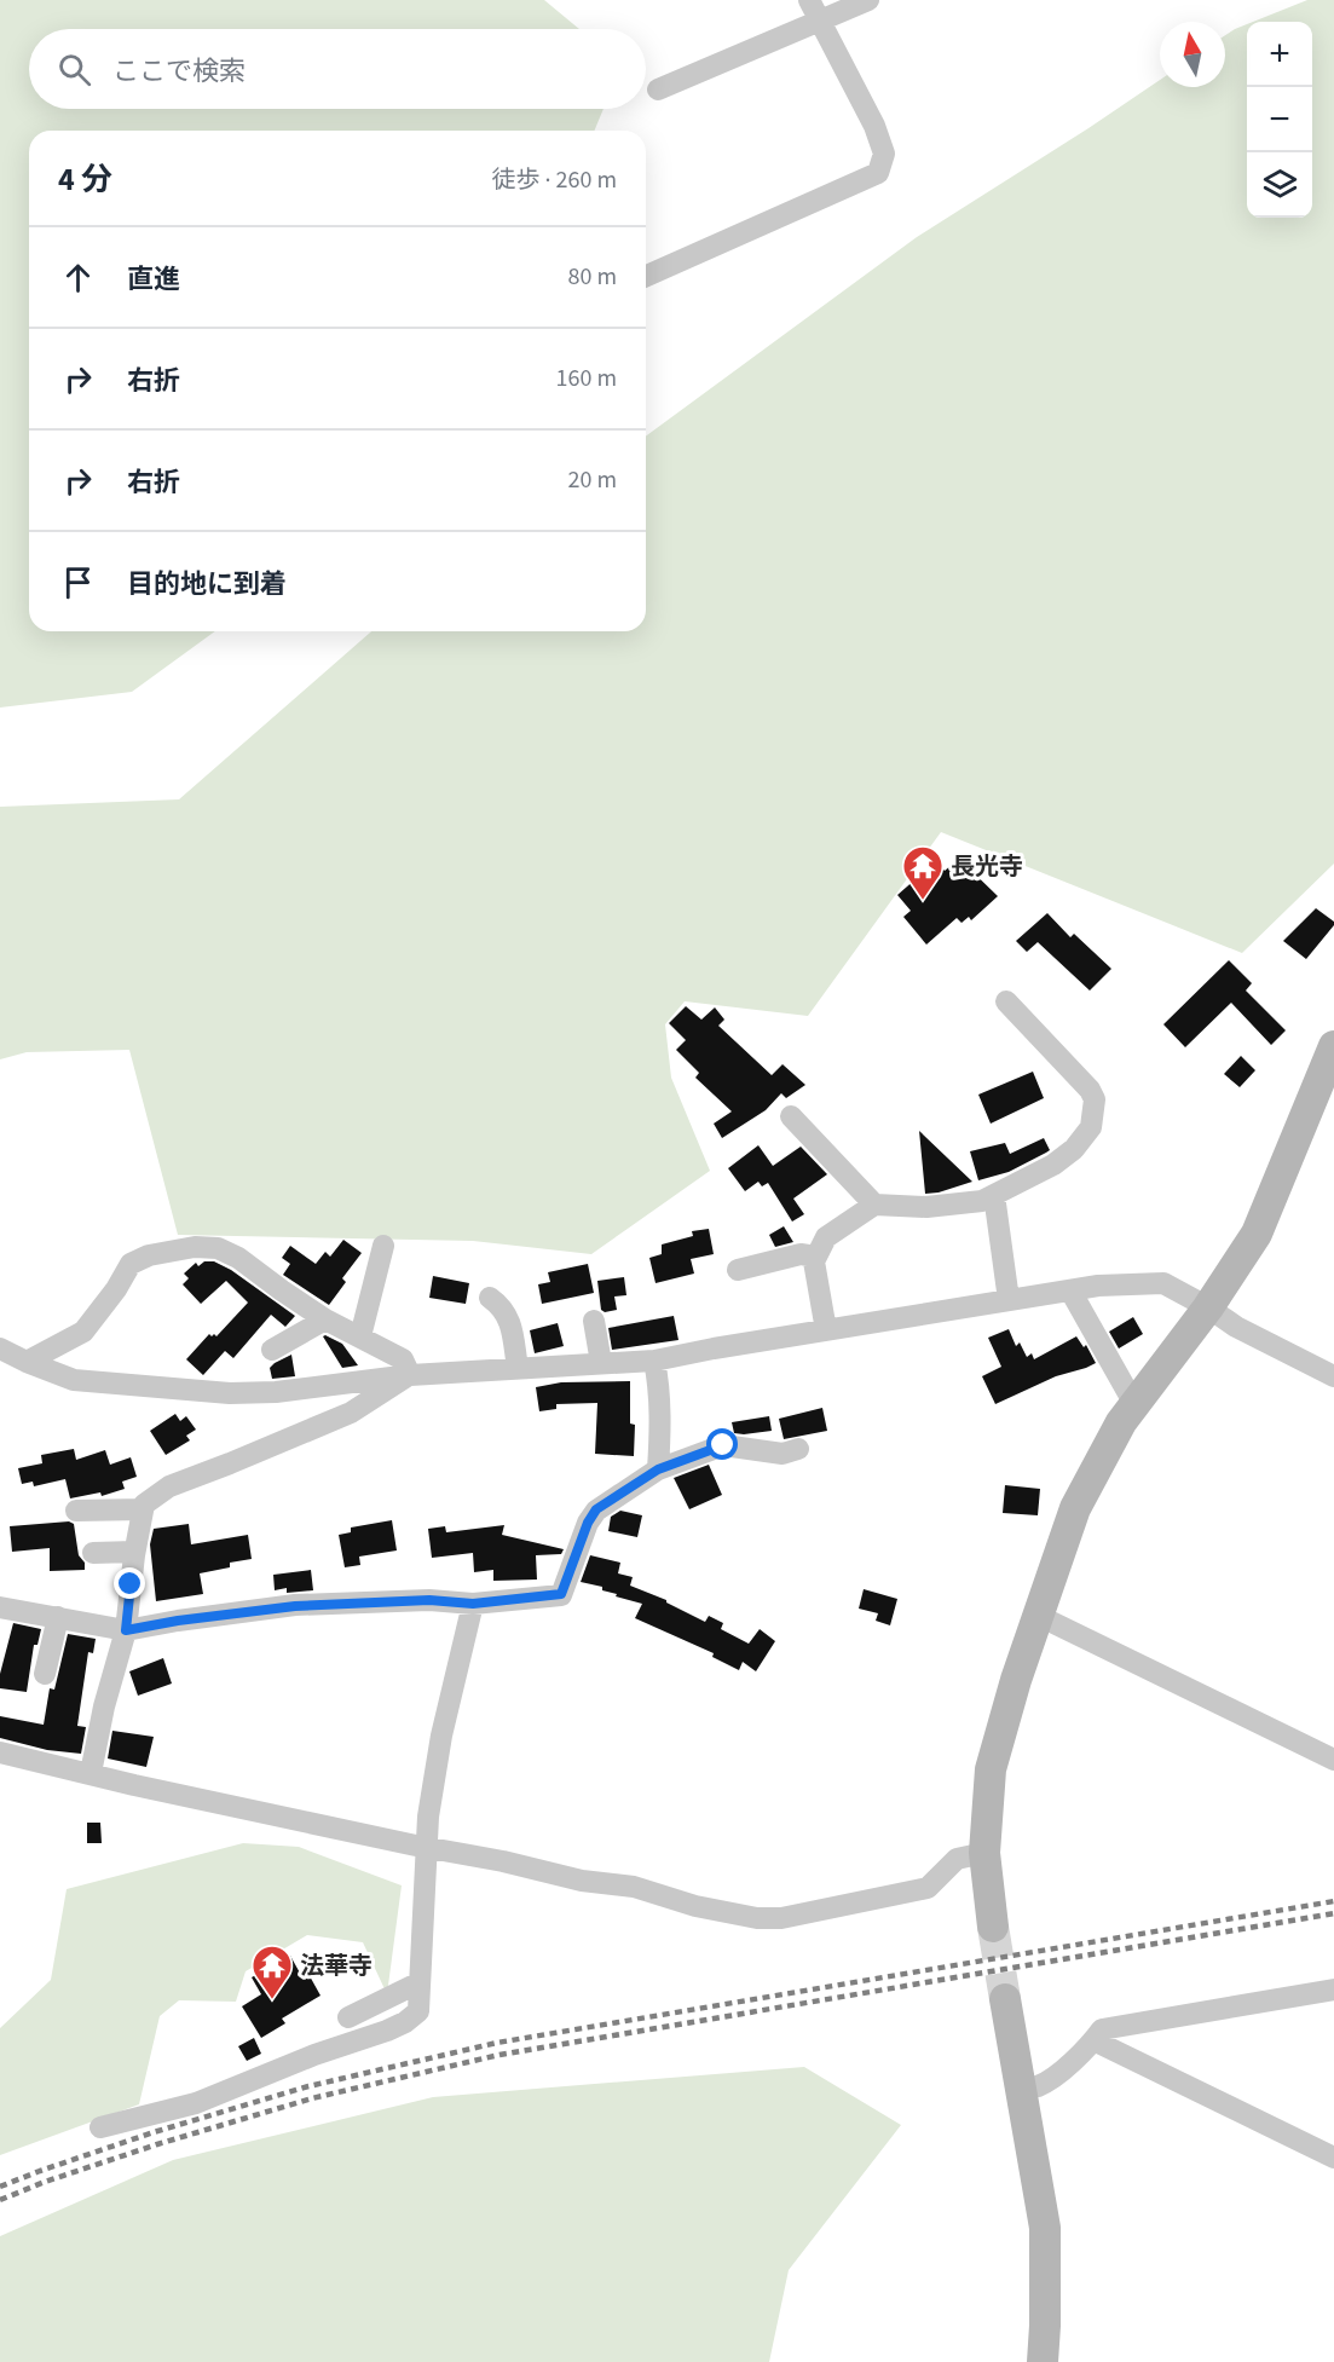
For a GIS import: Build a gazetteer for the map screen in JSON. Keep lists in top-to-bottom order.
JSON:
{
  "places": {
    "temple": ["長光寺", "法華寺"]
  },
  "north": "top",
  "page": {
    "map_buttons": ["+", "−"],
    "search": "ここで検索",
    "heading": ["4 分", "徒歩 · 260 m"],
    "list": [
      ["直進", "80 m"],
      ["右折", "160 m"],
      ["右折", "20 m"],
      "目的地に到着"
    ]
  }
}
